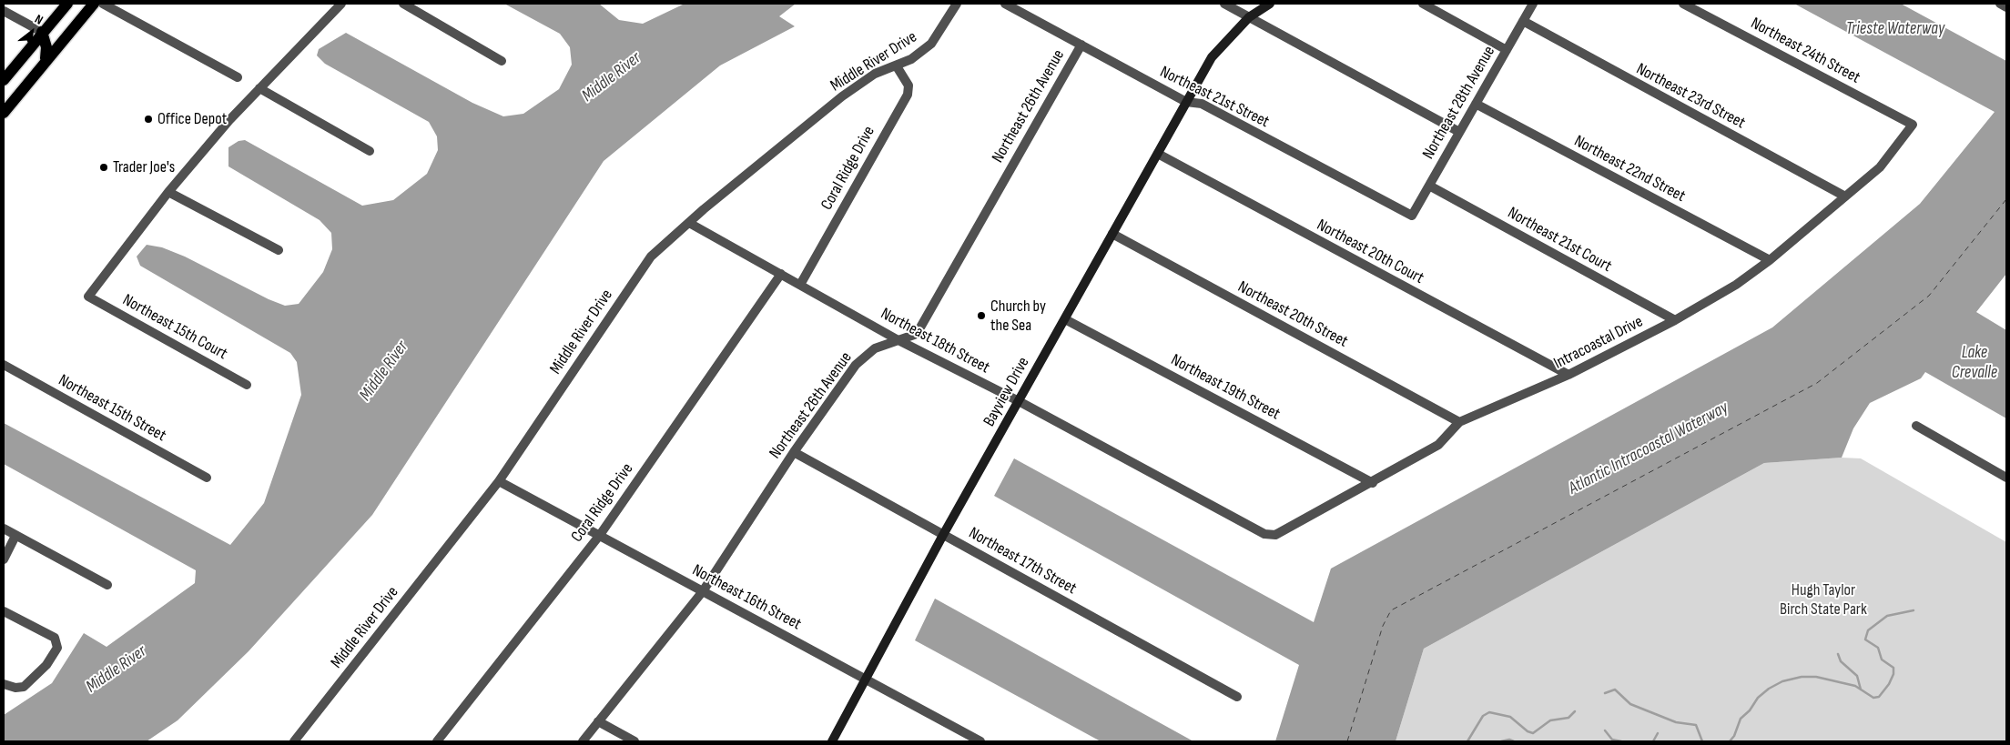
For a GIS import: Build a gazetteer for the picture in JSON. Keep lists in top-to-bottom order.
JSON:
{
  "streets": {
    "street": [
      "Northeast 24th Street",
      "Middle River Drive",
      "Northeast 23rd Street",
      "Northeast 21st Street",
      "Northeast 28th Avenue",
      "Northeast 26th Avenue",
      "Coral Ridge Drive",
      "Northeast 22nd Street",
      "Northeast 21st Court",
      "Northeast 20th Court",
      "Northeast 20th Street",
      "Northeast 15th Court",
      "Northeast 18th Street",
      "Intracoastal Drive",
      "Northeast 19th Street",
      "Bayview Drive",
      "Northeast 15th Street",
      "Northeast 17th Street",
      "Northeast 16th Street"
    ]
  },
  "crossings": [
    ["Northeast 24th Street", "Intracoastal Drive"],
    ["Middle River Drive", "Coral Ridge Drive"],
    ["Middle River Drive", "Northeast 18th Street"],
    ["Middle River Drive", "Northeast 16th Street"],
    ["Northeast 23rd Street", "Northeast 28th Avenue"],
    ["Northeast 23rd Street", "Intracoastal Drive"],
    ["Northeast 21st Street", "Northeast 28th Avenue"],
    ["Northeast 21st Street", "Northeast 26th Avenue"],
    ["Northeast 21st Street", "Bayview Drive"],
    ["Northeast 28th Avenue", "Northeast 22nd Street"],
    ["Northeast 28th Avenue", "Northeast 21st Court"],
    ["Northeast 26th Avenue", "Northeast 18th Street"],
    ["Northeast 26th Avenue", "Northeast 17th Street"],
    ["Northeast 26th Avenue", "Northeast 16th Street"],
    ["Coral Ridge Drive", "Northeast 18th Street"],
    ["Coral Ridge Drive", "Northeast 16th Street"],
    ["Northeast 22nd Street", "Intracoastal Drive"],
    ["Northeast 21st Court", "Intracoastal Drive"],
    ["Northeast 20th Court", "Intracoastal Drive"],
    ["Northeast 20th Court", "Bayview Drive"],
    ["Northeast 20th Street", "Intracoastal Drive"],
    ["Northeast 20th Street", "Bayview Drive"],
    ["Northeast 18th Street", "Intracoastal Drive"],
    ["Northeast 18th Street", "Bayview Drive"],
    ["Intracoastal Drive", "Northeast 19th Street"],
    ["Northeast 19th Street", "Bayview Drive"],
    ["Bayview Drive", "Northeast 17th Street"],
    ["Bayview Drive", "Northeast 16th Street"]
  ],
  "water": [
    "Trieste Waterway",
    "Middle River",
    "Lake Crevalle",
    "Atlantic Intracoastal Waterway"
  ],
  "parks": ["Hugh Taylor Birch State Park"],
  "places": ["Office Depot", "Trader Joe's", "Church by the Sea"],
  "north": "top right"
}
